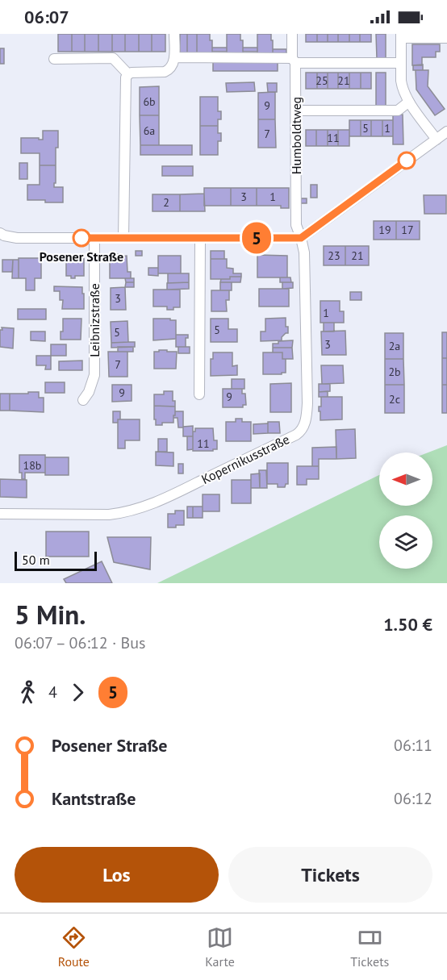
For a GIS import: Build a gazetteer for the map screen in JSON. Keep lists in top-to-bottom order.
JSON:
{
  "streets": {
    "street": ["Humboldtweg", "Leibnizstraße", "Kopernikusstraße"]
  },
  "crossings": [
    ["Humboldtweg", "Kopernikusstraße"]
  ],
  "places": ["Posener Straße"],
  "lines": ["bus line 5"],
  "house_numbers": [
    "25",
    "21",
    "6b",
    "9",
    "5",
    "1",
    "6a",
    "7",
    "11",
    "3",
    "1",
    "2",
    "19",
    "17",
    "23",
    "21",
    "3",
    "1",
    "5",
    "5",
    "3",
    "2a",
    "7",
    "2b",
    "9",
    "9",
    "2c",
    "11",
    "18b"
  ],
  "scale_bar": "50 m",
  "north": "left",
  "page": {
    "status": "06:07",
    "on_map": "5",
    "scale": "50 m",
    "heading": ["5 Min.", "06:07 – 06:12 · Bus", "1.50 €"],
    "legs": ["4", "5"],
    "list": [
      {
        "name": "Posener Straße",
        "value": "06:11"
      },
      {
        "name": "Kantstraße",
        "value": "06:12"
      }
    ],
    "buttons": ["Los", "Tickets"],
    "tabs": ["Route", "Karte", "Tickets"]
  }
}
